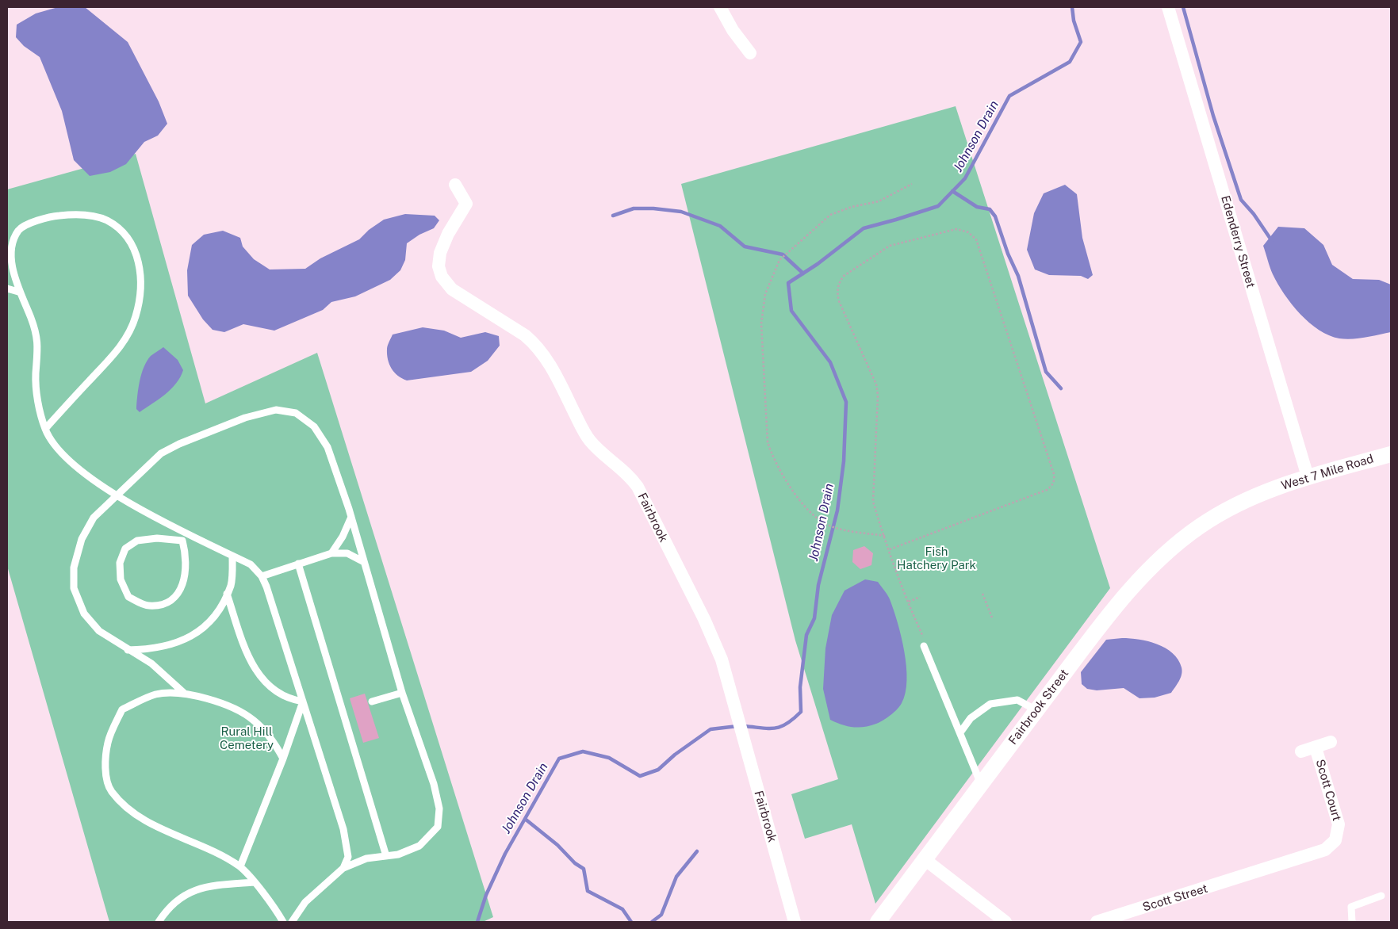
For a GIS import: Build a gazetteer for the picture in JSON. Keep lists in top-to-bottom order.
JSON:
{
  "streets": {
    "street": [
      "Edenderry Street",
      "West 7 Mile Road",
      "Fairbrook",
      "Fairbrook Street",
      "Scott Court",
      "Scott Street"
    ]
  },
  "crossings": [
    ["Edenderry Street", "West 7 Mile Road"],
    ["West 7 Mile Road", "Fairbrook Street"],
    ["Scott Court", "Scott Street"]
  ],
  "water": ["Johnson Drain"],
  "parks": ["Fish Hatchery Park", "Rural Hill Cemetery"]
}
